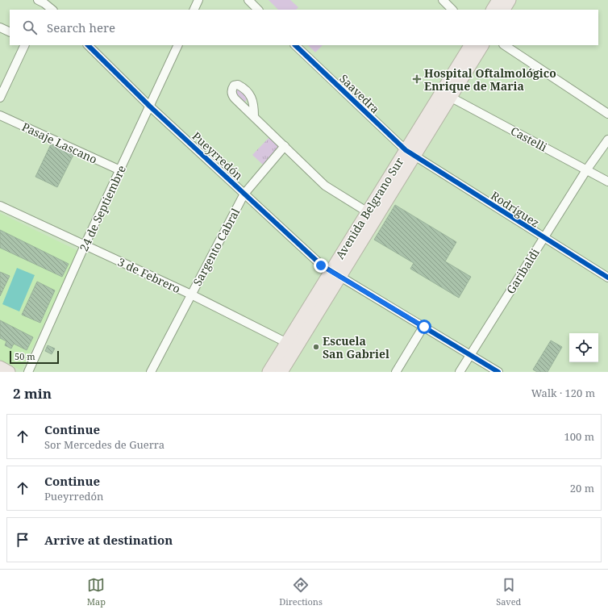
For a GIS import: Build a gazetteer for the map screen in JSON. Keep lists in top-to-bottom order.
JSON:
{
  "streets": {
    "highway": ["Avenida Belgrano Sur"],
    "street": [
      "Saavedra",
      "Castelli",
      "Pasaje Lascano",
      "Pueyrredón",
      "24 de Septiembre",
      "Rodríguez",
      "Sargento Cabral",
      "Garibaldi",
      "3 de Febrero"
    ]
  },
  "crossings": [
    ["Saavedra", "Avenida Belgrano Sur"],
    ["Saavedra", "Rodríguez"],
    ["Castelli", "Avenida Belgrano Sur"],
    ["Castelli", "Garibaldi"],
    ["Pasaje Lascano", "24 de Septiembre"],
    ["Pueyrredón", "24 de Septiembre"],
    ["Pueyrredón", "Avenida Belgrano Sur"],
    ["Pueyrredón", "Sargento Cabral"],
    ["Pueyrredón", "Garibaldi"],
    ["24 de Septiembre", "3 de Febrero"],
    ["Avenida Belgrano Sur", "Rodríguez"],
    ["Avenida Belgrano Sur", "3 de Febrero"],
    ["Rodríguez", "Garibaldi"],
    ["Sargento Cabral", "3 de Febrero"]
  ],
  "places": {
    "health": ["Hospital Oftalmológico Enrique de Maria"],
    "other": ["Escuela San Gabriel"]
  },
  "scale_bar": "50 m",
  "page": {
    "search": "Search here",
    "scale": "50 m",
    "heading": ["2 min", "Walk · 120 m"],
    "list": [
      ["Continue", "Sor Mercedes de Guerra", "100 m"],
      ["Continue", "Pueyrredón", "20 m"],
      "Arrive at destination"
    ],
    "nav": ["Map", "Directions", "Saved"]
  }
}
